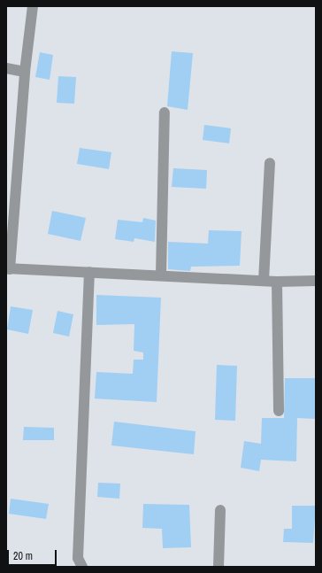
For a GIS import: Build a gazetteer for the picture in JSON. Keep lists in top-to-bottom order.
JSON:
{
  "scale_bar": "20 m"
}
